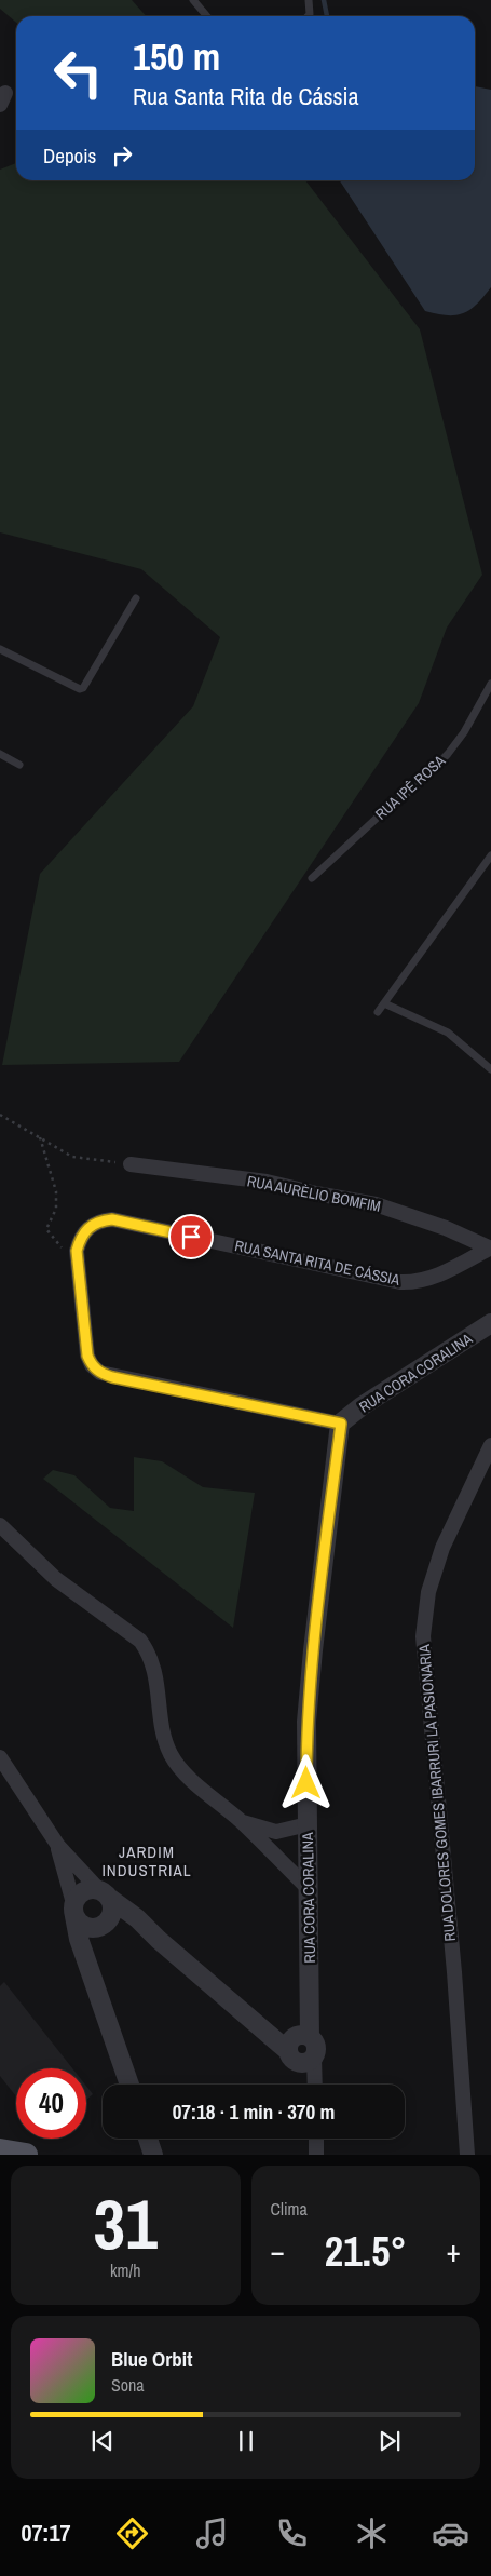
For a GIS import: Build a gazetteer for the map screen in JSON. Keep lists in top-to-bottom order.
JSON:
{
  "streets": {
    "street": [
      "RUA AURÈLIO BOMFIM",
      "RUA SANTA RITA DE CÁSSIA",
      "RUA CORA CORALINA",
      "RUA DOLORES GOMES IBARRURI LA PASIONARIA"
    ],
    "lane": ["RUA IPÊ ROSA"]
  },
  "crossings": [
    ["RUA AURÈLIO BOMFIM", "RUA SANTA RITA DE CÁSSIA"],
    ["RUA SANTA RITA DE CÁSSIA", "RUA CORA CORALINA"]
  ],
  "districts": ["JARDIM INDUSTRIAL"],
  "page": {
    "turn": ["150 m", "Rua Santa Rita de Cássia"],
    "then": "Depois",
    "limit": "40",
    "trip": "07:18 · 1 min · 370 m",
    "tile": [
      ["31", "km/h"],
      "Clima"
    ],
    "heat": ["−", "21.5°", "+"],
    "song": ["Blue Orbit", "Sona"],
    "tabs": "07:17"
  }
}
